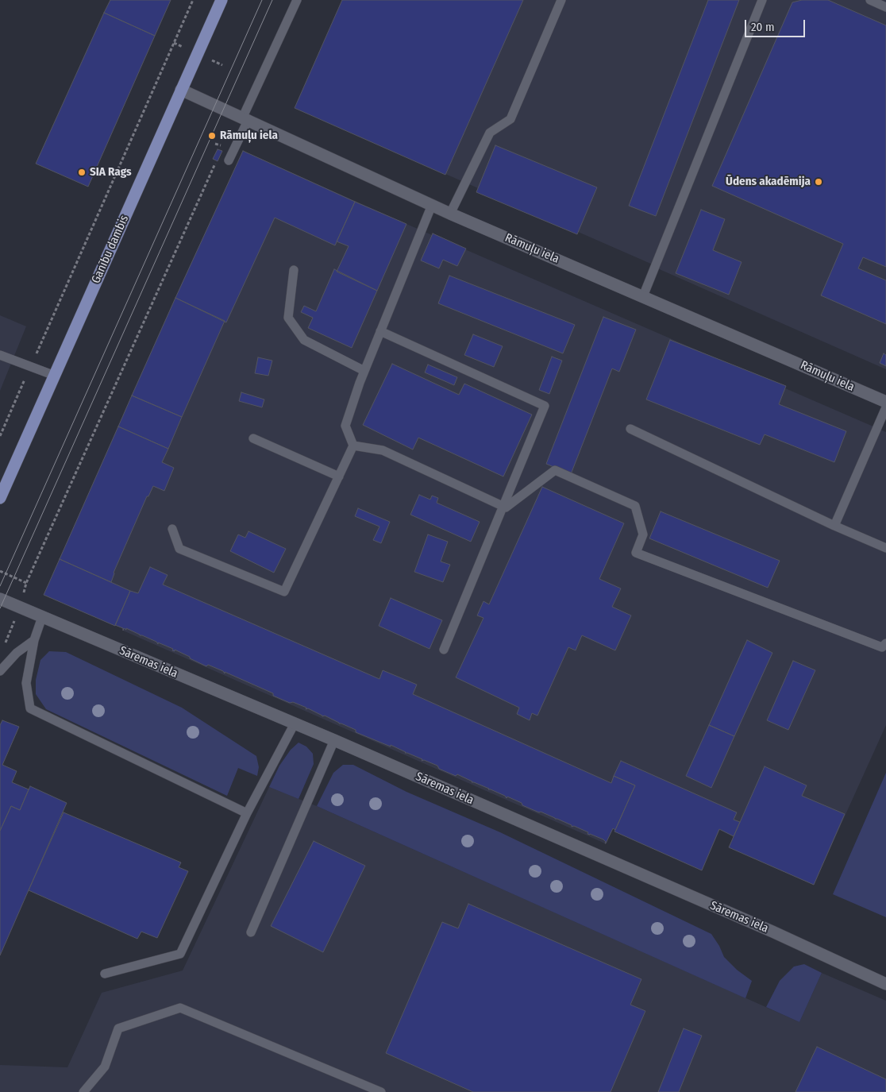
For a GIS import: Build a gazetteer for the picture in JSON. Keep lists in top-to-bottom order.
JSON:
{
  "streets": {
    "main road": ["Ganību dambis"],
    "street": ["Rāmuļu iela", "Sāremas iela"]
  },
  "crossings": [
    ["Rāmuļu iela", "Ganību dambis"]
  ],
  "places": ["Rāmuļu iela", "SIA Rags", "Ūdens akadēmija"],
  "scale_bar": "20 m"
}
